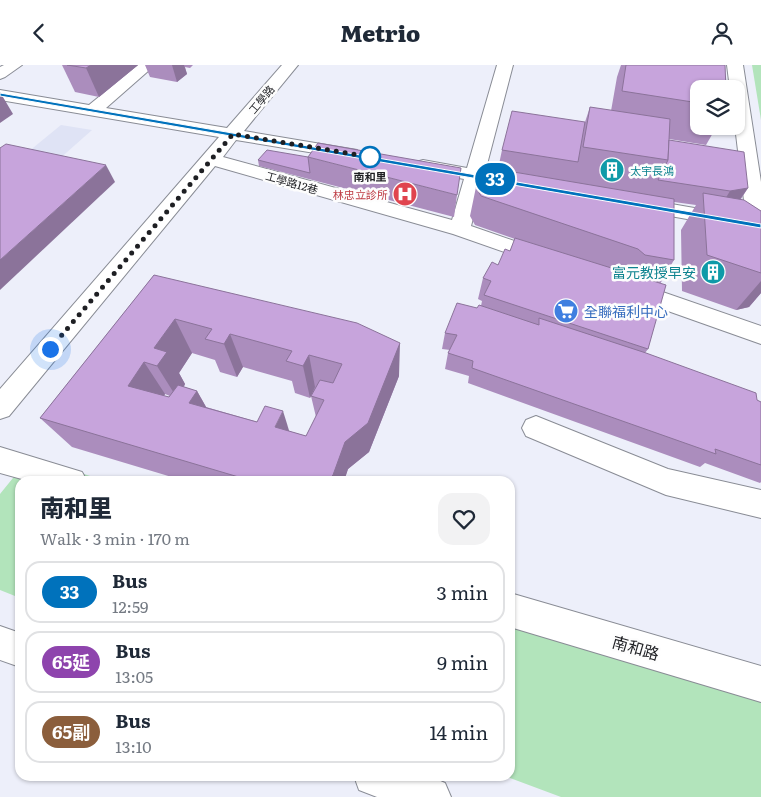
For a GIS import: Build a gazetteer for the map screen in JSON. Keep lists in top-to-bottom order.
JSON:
{
  "streets": {
    "street": ["工學路", "工學路12巷", "南和路"]
  },
  "crossings": [
    ["工學路", "工學路12巷"]
  ],
  "places": {
    "other": ["南和里"],
    "building": ["太宇長鴻", "富元教授早安"],
    "hospital": ["林忠立診所"],
    "supermarket": ["全聯福利中心"]
  },
  "lines": ["bus line 33"],
  "page": {
    "header": "Metrio",
    "on_map": "33",
    "heading": ["南和里", "Walk · 3 min · 170 m"],
    "list": [
      {
        "mark": "33",
        "name": "Bus",
        "note": "12:59",
        "value": "3 min"
      },
      {
        "mark": "65延",
        "name": "Bus",
        "note": "13:05",
        "value": "9 min"
      },
      {
        "mark": "65副",
        "name": "Bus",
        "note": "13:10",
        "value": "14 min"
      }
    ]
  }
}
